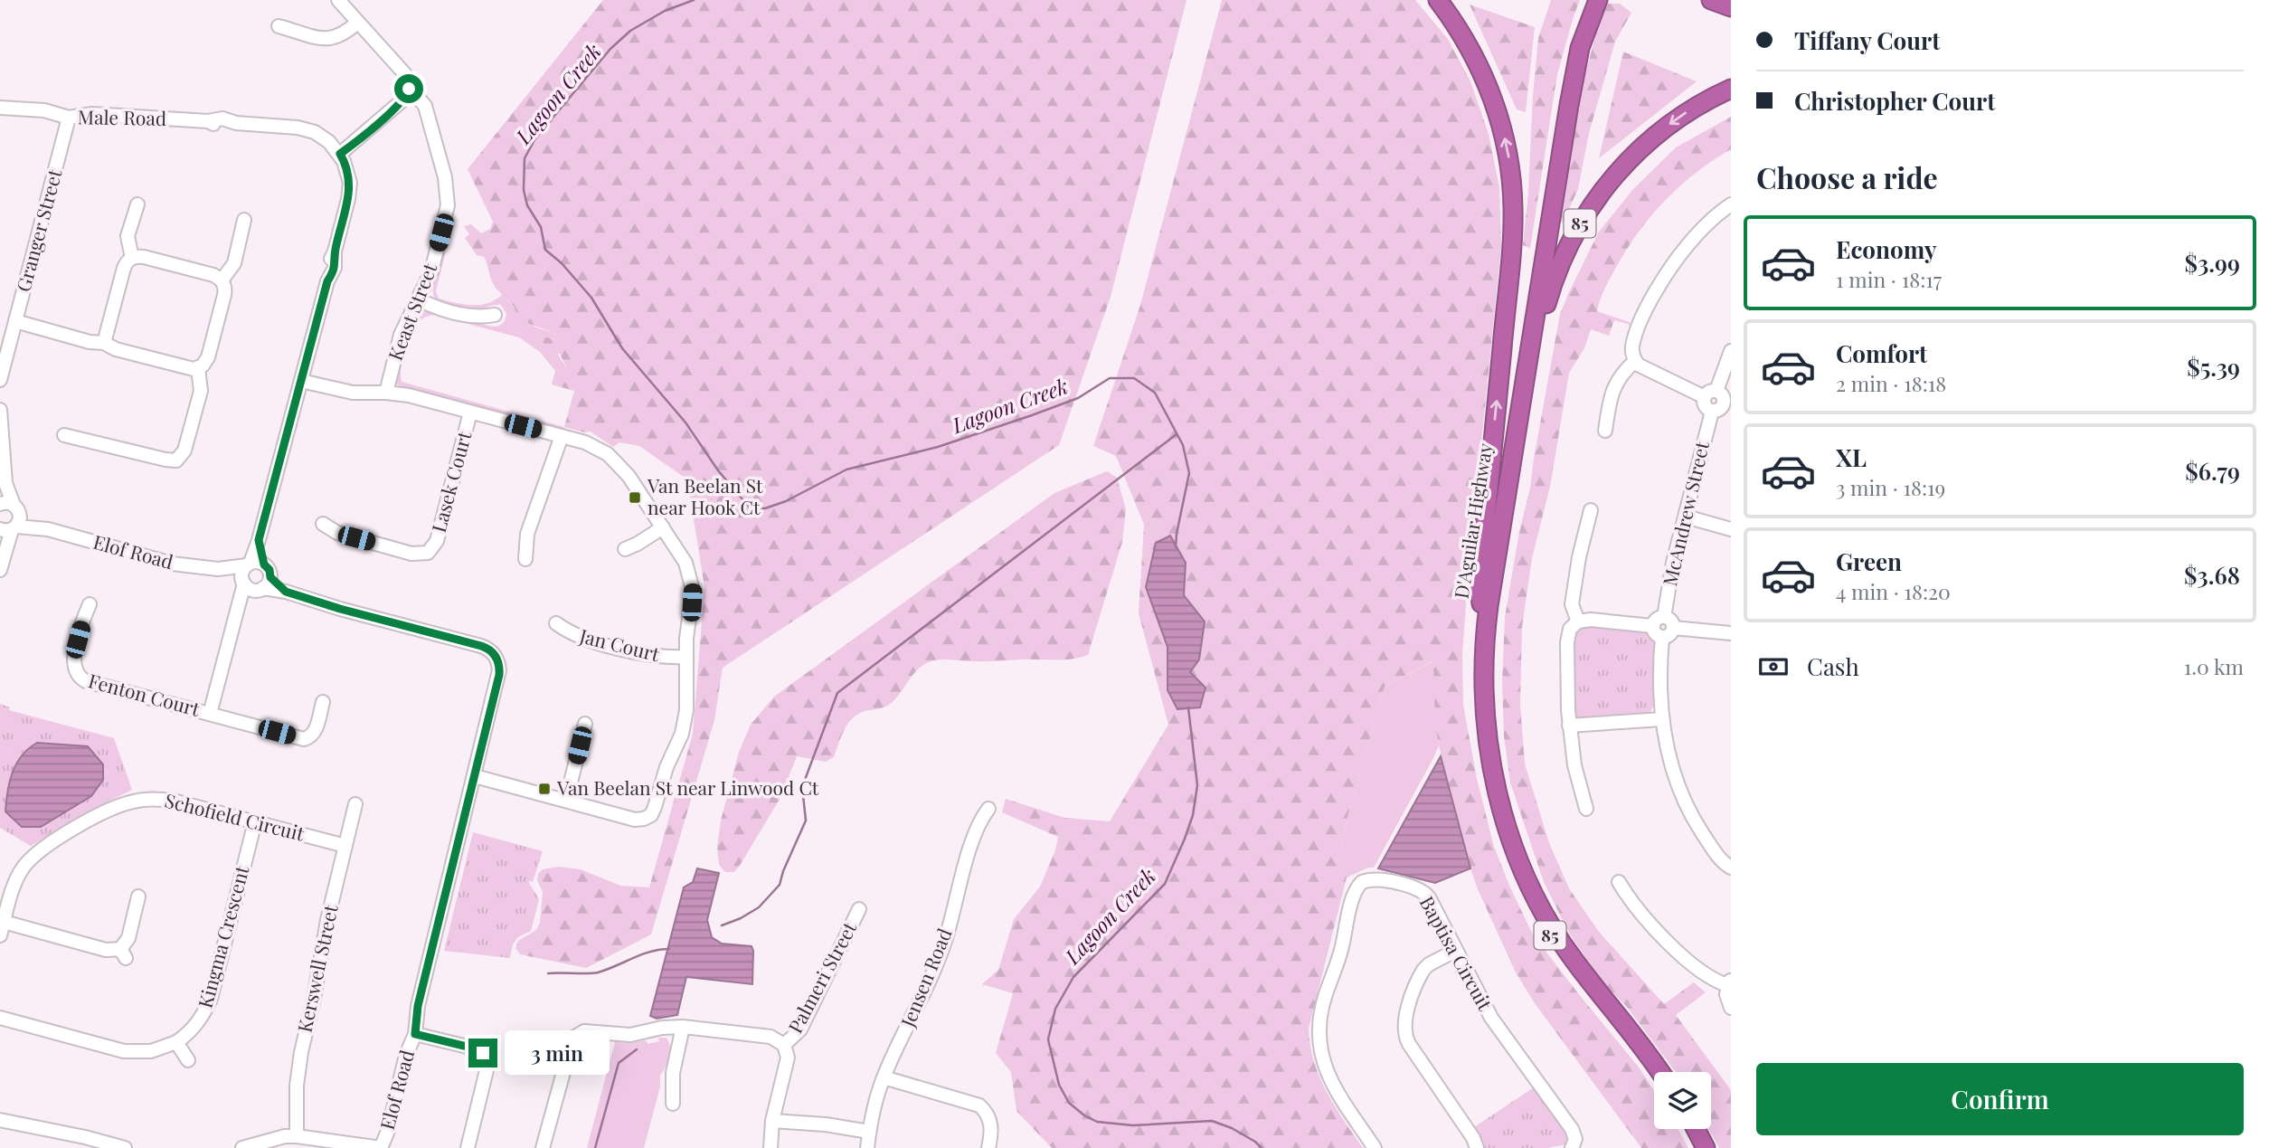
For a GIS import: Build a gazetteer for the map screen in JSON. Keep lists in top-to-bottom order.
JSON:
{
  "streets": {
    "highway": ["85", "D'Aguilar Highway"],
    "street": [
      "Male Road",
      "Granger Street",
      "Keast Street",
      "Lasek Court",
      "McAndrew Street",
      "Elof Road",
      "Jan Court",
      "Fenton Court",
      "Schofield Circuit",
      "Kingma Crescent",
      "Baptisa Circuit",
      "Kerswell Street",
      "Palmeri Street",
      "Jensen Road"
    ]
  },
  "crossings": [
    ["Male Road", "Granger Street"],
    ["Schofield Circuit", "Kingma Crescent"],
    ["Schofield Circuit", "Kerswell Street"]
  ],
  "water": ["Lagoon Creek"],
  "places": {
    "transit": ["Van Beelan St near Hook Ct", "Van Beelan St near Linwood Ct"]
  },
  "page": {
    "banner": ["Tiffany Court", "Christopher Court"],
    "heading": "Choose a ride",
    "list": [
      {
        "name": "Economy",
        "note": "1 min · 18:17",
        "value": "$3.99"
      },
      {
        "name": "Comfort",
        "note": "2 min · 18:18",
        "value": "$5.39"
      },
      {
        "name": "XL",
        "note": "3 min · 18:19",
        "value": "$6.79"
      },
      {
        "name": "Green",
        "note": "4 min · 18:20",
        "value": "$3.68"
      }
    ],
    "pay": ["Cash", "1.0 km"],
    "bubble": "3 min",
    "buttons": "Confirm"
  }
}
